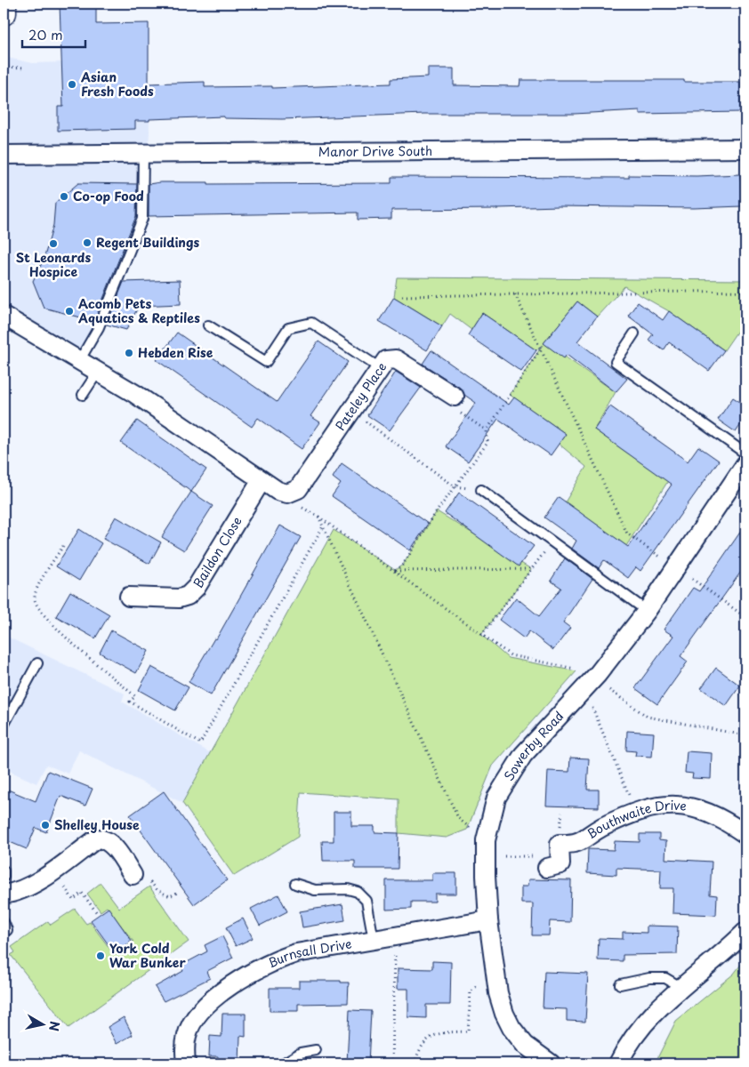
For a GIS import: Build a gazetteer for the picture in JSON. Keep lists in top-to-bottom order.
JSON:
{
  "streets": {
    "street": [
      "Manor Drive South",
      "Pateley Place",
      "Baildon Close",
      "Sowerby Road",
      "Bouthwaite Drive",
      "Burnsall Drive"
    ]
  },
  "crossings": [
    ["Sowerby Road", "Burnsall Drive"]
  ],
  "places": [
    "Asian Fresh Foods",
    "Co-op Food",
    "Regent Buildings",
    "St Leonards Hospice",
    "Acomb Pets Aquatics & Reptiles",
    "Hebden Rise",
    "Shelley House",
    "York Cold War Bunker"
  ],
  "scale_bar": "20 m",
  "north": "right"
}
